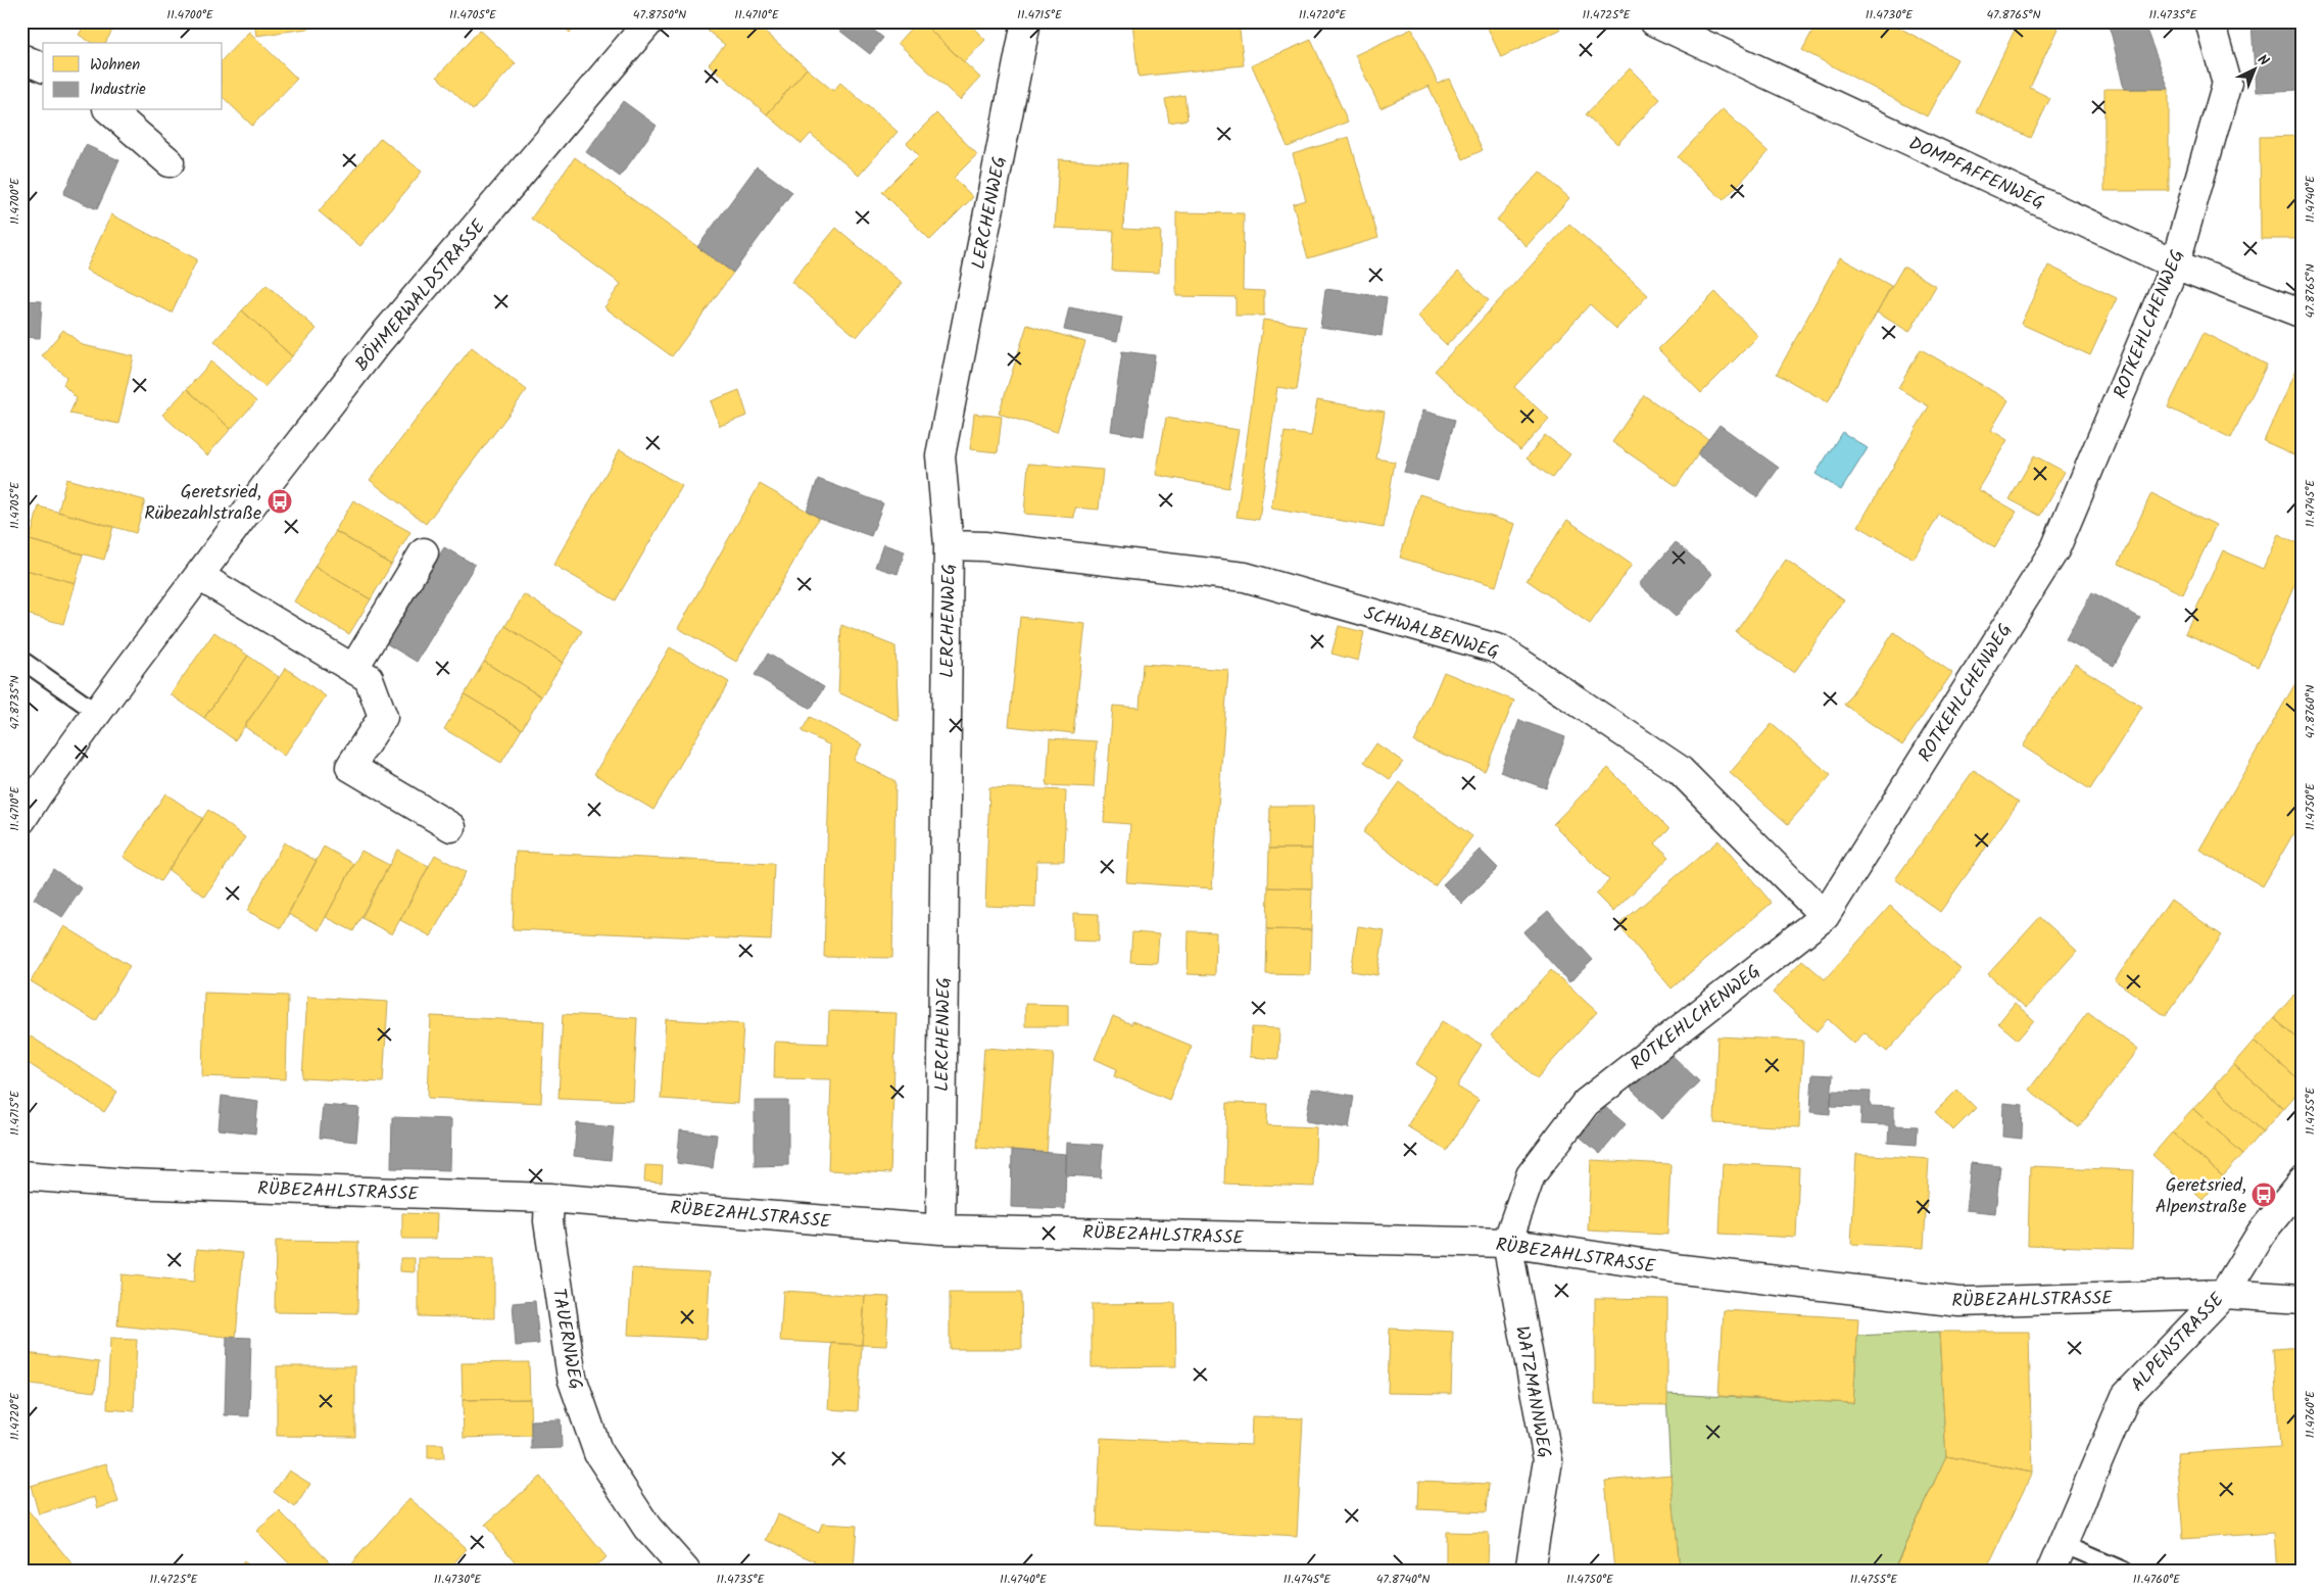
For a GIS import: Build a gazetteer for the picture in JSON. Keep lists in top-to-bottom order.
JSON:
{
  "streets": {
    "street": [
      "DOMPFAFFENWEG",
      "LERCHENWEG",
      "BÖHMERWALDSTRASSE",
      "ROTKEHLCHENWEG",
      "SCHWALBENWEG",
      "RÜBEZAHLSTRASSE",
      "TAUERNWEG",
      "ALPENSTRASSE",
      "WATZMANNWEG"
    ]
  },
  "crossings": [
    ["DOMPFAFFENWEG", "ROTKEHLCHENWEG"],
    ["LERCHENWEG", "SCHWALBENWEG"],
    ["LERCHENWEG", "RÜBEZAHLSTRASSE"],
    ["ROTKEHLCHENWEG", "SCHWALBENWEG"],
    ["ROTKEHLCHENWEG", "RÜBEZAHLSTRASSE"],
    ["ROTKEHLCHENWEG", "WATZMANNWEG"],
    ["RÜBEZAHLSTRASSE", "TAUERNWEG"],
    ["RÜBEZAHLSTRASSE", "ALPENSTRASSE"],
    ["RÜBEZAHLSTRASSE", "WATZMANNWEG"]
  ],
  "places": {
    "bus stop": ["Geretsried, Rübezahlstraße", "Geretsried, Alpenstraße"]
  },
  "legend": ["Wohnen", "Industrie"],
  "north": "top right",
  "coordinates": [
    "11.4700°E",
    "11.4705°E",
    "47.8750°N",
    "11.4710°E",
    "11.4715°E",
    "11.4720°E",
    "11.4725°E",
    "11.4730°E",
    "47.8765°N",
    "11.4735°E",
    "11.4740°E",
    "11.4745°E",
    "47.8735°N",
    "47.8760°N",
    "11.4750°E",
    "11.4755°E",
    "11.4760°E",
    "47.8740°N"
  ]
}
